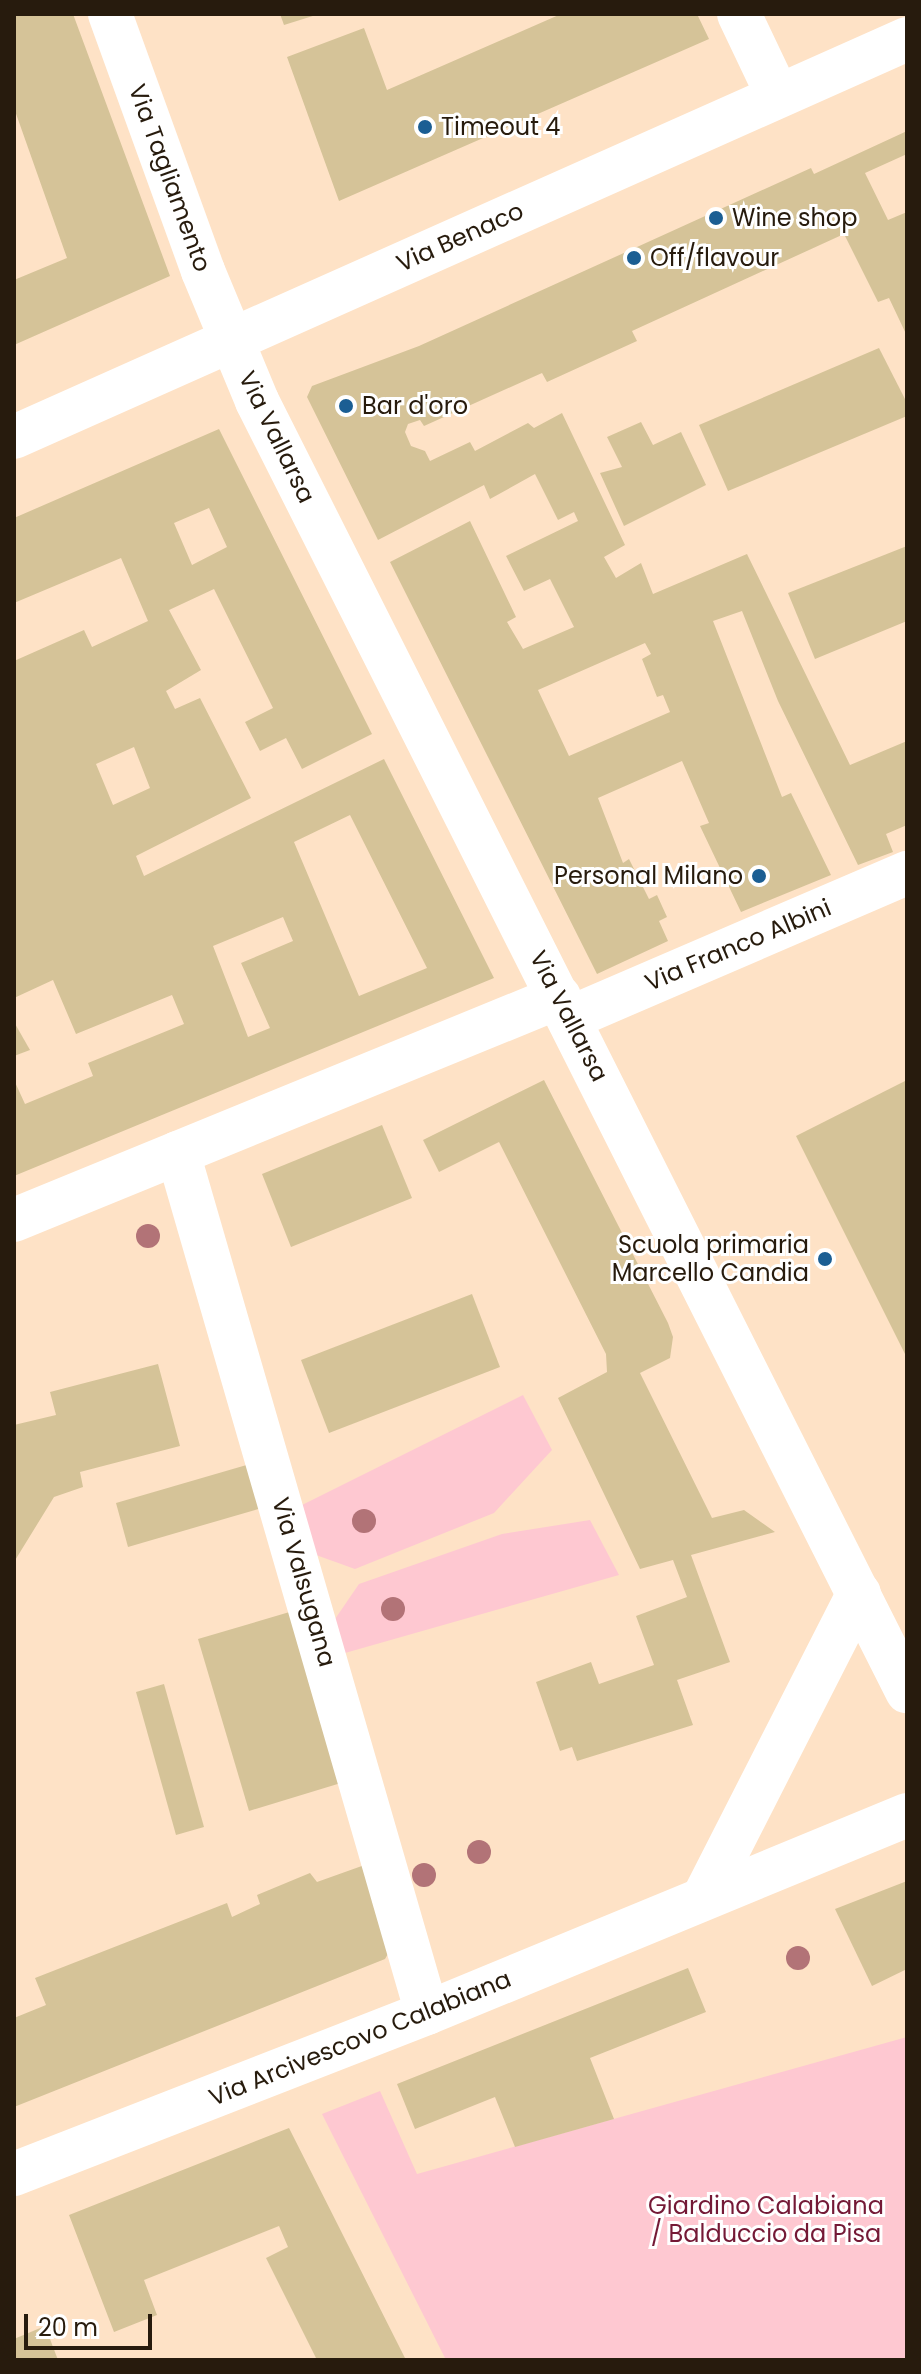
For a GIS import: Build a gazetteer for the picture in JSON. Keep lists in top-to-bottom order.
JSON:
{
  "streets": {
    "street": [
      "Via Tagliamento",
      "Via Benaco",
      "Via Vallarsa",
      "Via Franco Albini",
      "Via Valsugana",
      "Via Arcivescovo Calabiana"
    ]
  },
  "crossings": [
    ["Via Tagliamento", "Via Benaco"],
    ["Via Tagliamento", "Via Vallarsa"],
    ["Via Benaco", "Via Vallarsa"],
    ["Via Vallarsa", "Via Franco Albini"],
    ["Via Valsugana", "Via Arcivescovo Calabiana"]
  ],
  "parks": ["Giardino Calabiana / Balduccio da Pisa"],
  "places": [
    "Timeout 4",
    "Wine shop",
    "Off/flavour",
    "Bar d'oro",
    "Personal Milano",
    "Scuola primaria Marcello Candia"
  ],
  "scale_bar": "20 m"
}
